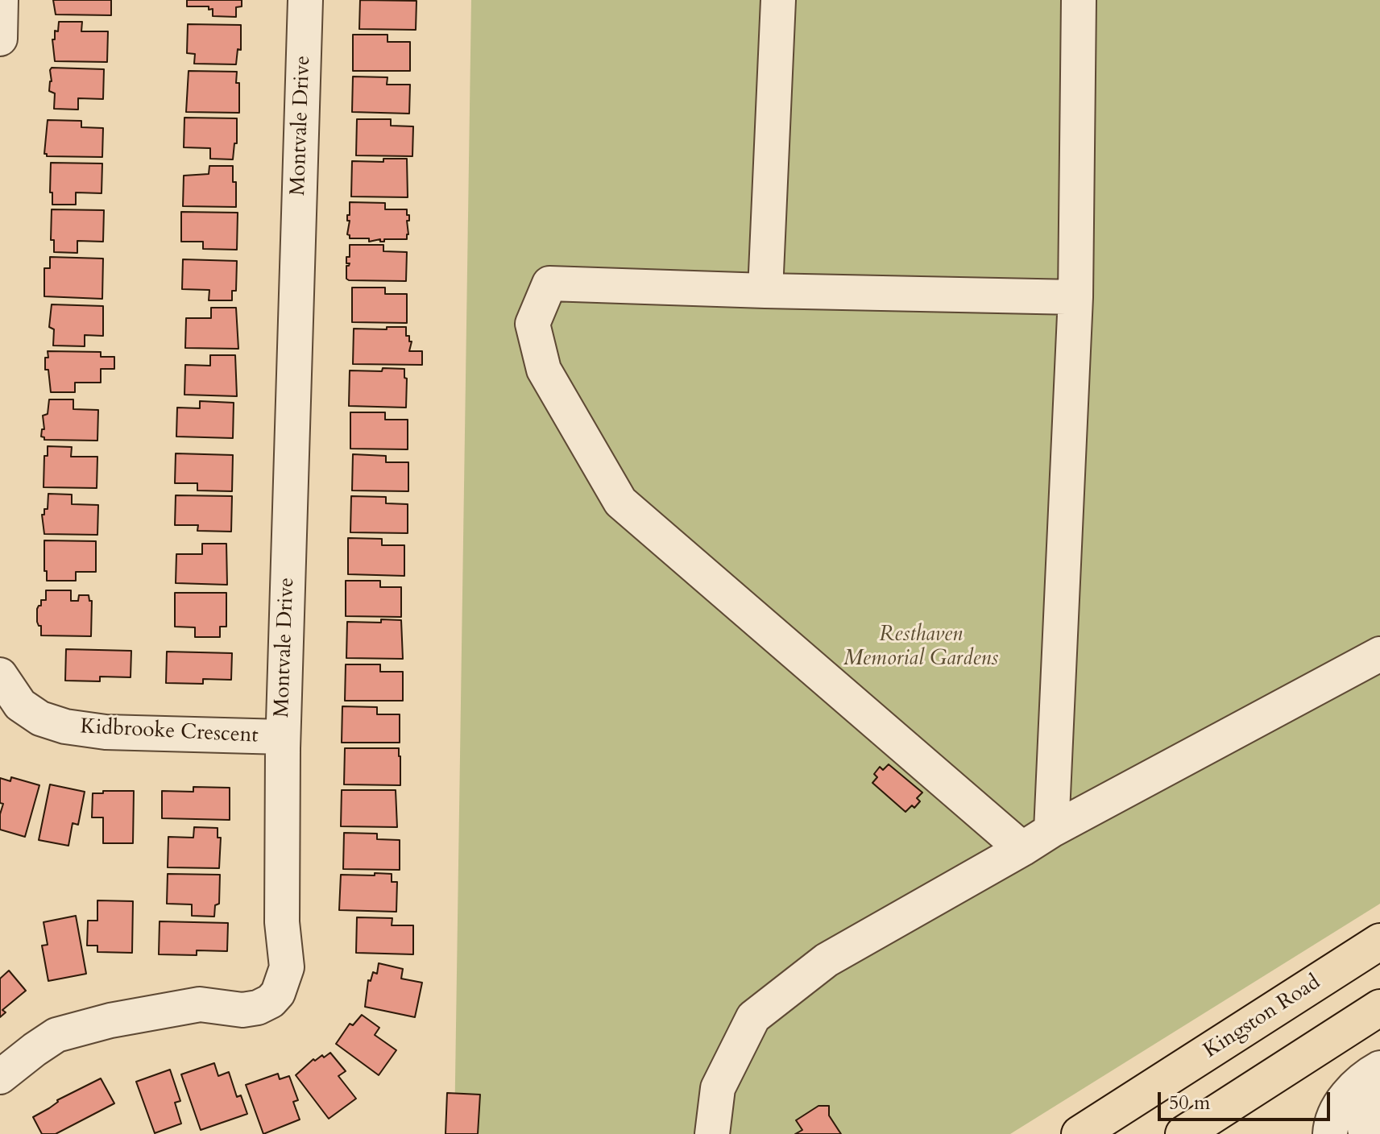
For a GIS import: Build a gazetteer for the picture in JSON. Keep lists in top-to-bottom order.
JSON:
{
  "streets": {
    "main road": ["Kingston Road"],
    "street": ["Montvale Drive", "Kidbrooke Crescent"]
  },
  "crossings": [
    ["Montvale Drive", "Kidbrooke Crescent"]
  ],
  "parks": ["Resthaven Memorial Gardens"],
  "scale_bar": "50 m"
}
